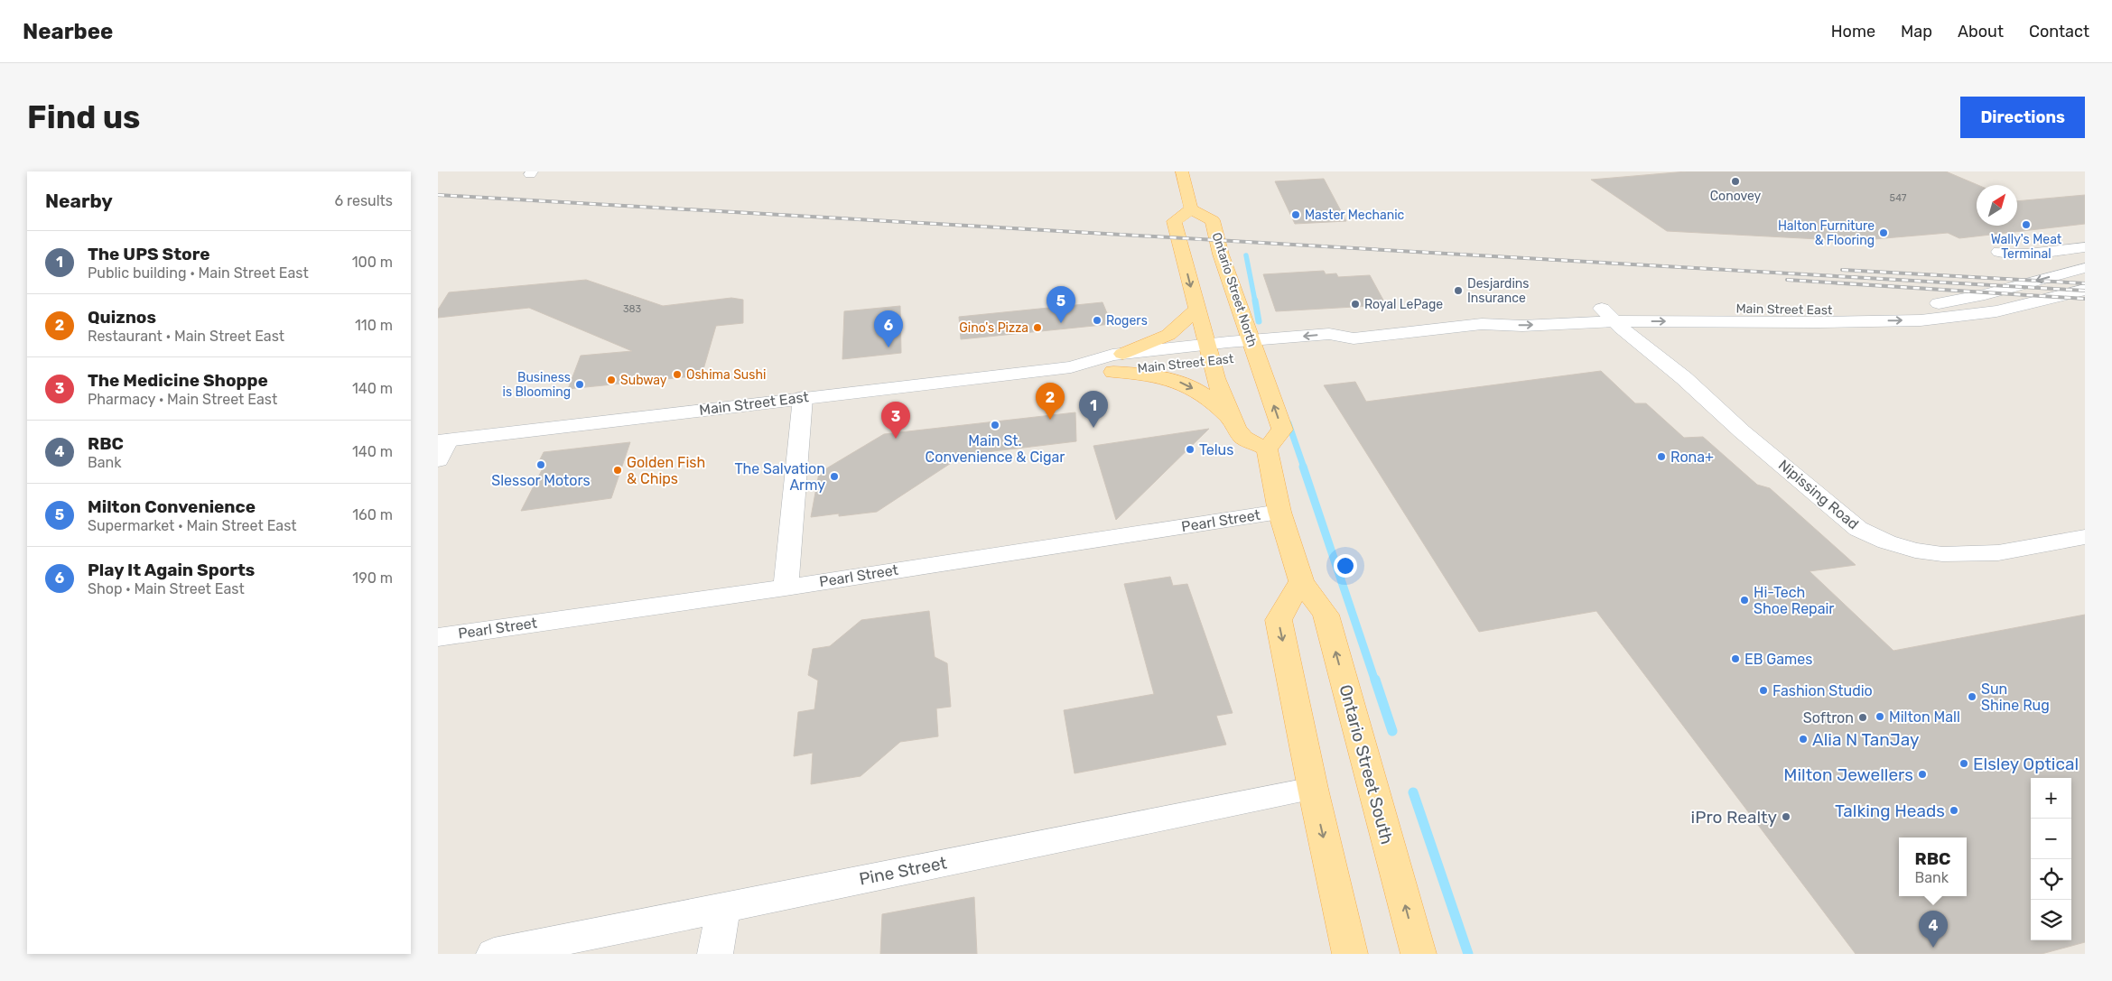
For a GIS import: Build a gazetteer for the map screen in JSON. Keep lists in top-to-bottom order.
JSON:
{
  "streets": {
    "main road": [
      "Ontario Street North",
      "Main Street East",
      "Nipissing Road",
      "Pearl Street",
      "Ontario Street South",
      "Pine Street"
    ]
  },
  "crossings": [
    ["Ontario Street North", "Main Street East"],
    ["Main Street East", "Nipissing Road"],
    ["Pearl Street", "Ontario Street South"]
  ],
  "places": [
    "Conovey",
    "Master Mechanic",
    "Wally's Meat Terminal",
    "Halton Furniture & Flooring",
    "Desjardins Insurance",
    "Royal LePage",
    "Rogers",
    "Gino's Pizza",
    "Oshima Sushi",
    "Subway",
    "Business is Blooming",
    "Main St. Convenience & Cigar",
    "Telus",
    "Rona+",
    "Slessor Motors",
    "Golden Fish & Chips",
    "The Salvation Army",
    "Hi-Tech Shoe Repair",
    "EB Games",
    "Fashion Studio",
    "Sun Shine Rug",
    "Milton Mall",
    "Softron",
    "Alia N TanJay",
    "Elsley Optical",
    "Milton Jewellers",
    "Talking Heads",
    "iPro Realty"
  ],
  "house_numbers": ["547", "383"],
  "north": "top right",
  "page": {
    "header": "Nearbee",
    "nav": [
      "Home",
      "Map",
      "About",
      "Contact"
    ],
    "buttons": "Directions",
    "title": "Find us",
    "heading": ["Nearby", "6 results"],
    "list": [
      {
        "mark": "1",
        "name": "The UPS Store",
        "note": "Public building · Main Street East",
        "value": "100 m"
      },
      {
        "mark": "2",
        "name": "Quiznos",
        "note": "Restaurant · Main Street East",
        "value": "110 m"
      },
      {
        "mark": "3",
        "name": "The Medicine Shoppe",
        "note": "Pharmacy · Main Street East",
        "value": "140 m"
      },
      {
        "mark": "4",
        "name": "RBC",
        "note": "Bank",
        "value": "140 m"
      },
      {
        "mark": "5",
        "name": "Milton Convenience",
        "note": "Supermarket · Main Street East",
        "value": "160 m"
      },
      {
        "mark": "6",
        "name": "Play It Again Sports",
        "note": "Shop · Main Street East",
        "value": "190 m"
      }
    ],
    "pins": [
      "5",
      "6",
      "2",
      "1",
      "3",
      "4"
    ],
    "map_buttons": ["+", "−"],
    "popup": ["RBC", "Bank"]
  }
}
